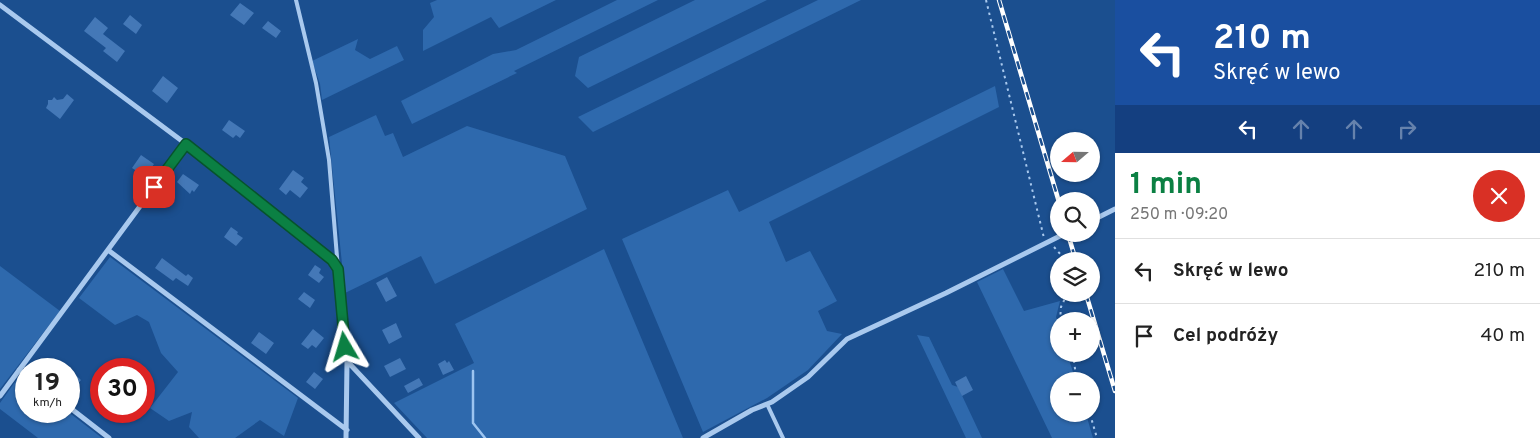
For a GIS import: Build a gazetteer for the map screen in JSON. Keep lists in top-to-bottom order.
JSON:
{
  "north": "left",
  "page": {
    "turn": ["210 m", "Skręć w lewo"],
    "map_buttons": ["+", "−"],
    "heading": ["1 min", "250 m · 09:20"],
    "list": [
      {
        "name": "Skręć w lewo",
        "value": "210 m"
      },
      {
        "name": "Cel podróży",
        "value": "40 m"
      }
    ],
    "speed": "19 km/h",
    "limit": "30"
  }
}
